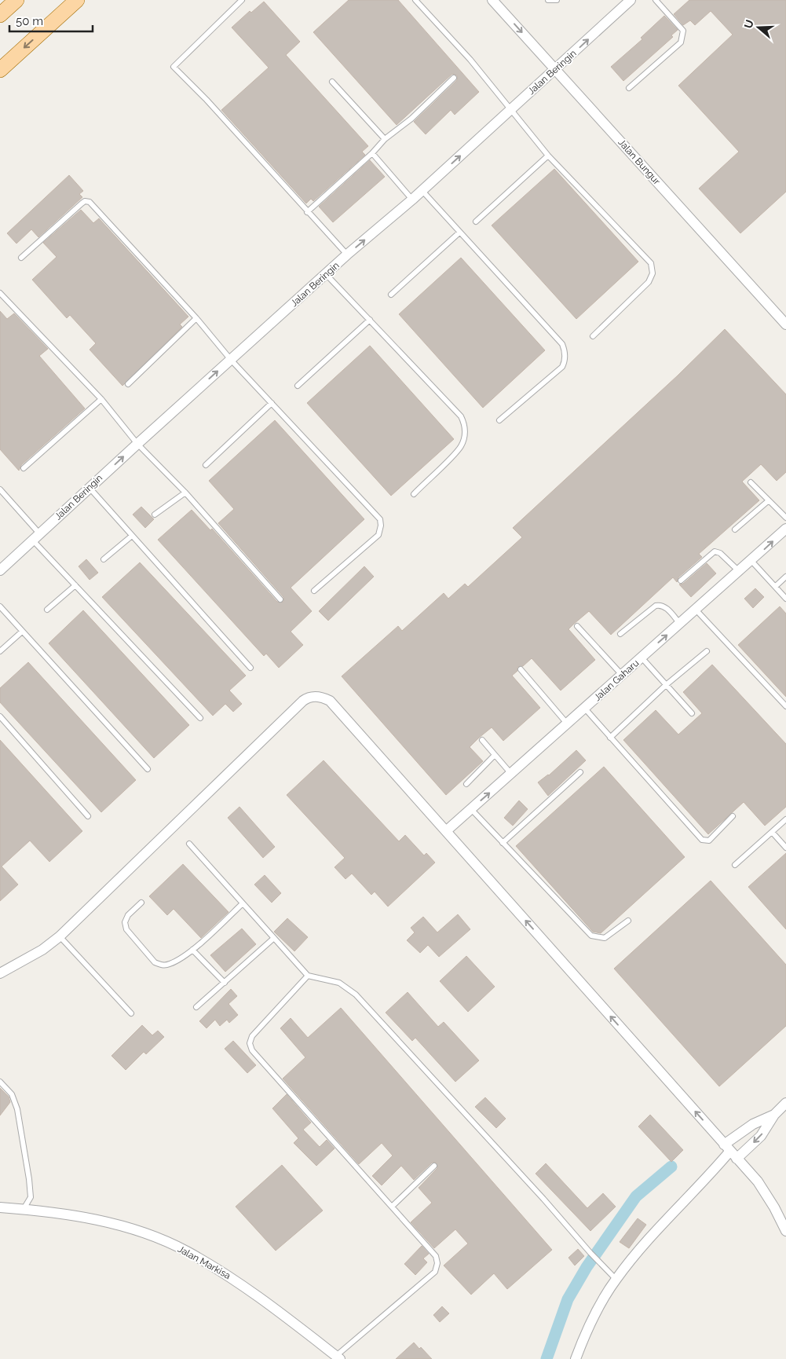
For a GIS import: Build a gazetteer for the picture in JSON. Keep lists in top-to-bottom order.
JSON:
{
  "streets": {
    "street": [
      "Jalan Beringin",
      "Jalan Bungur",
      "Jalan Gaharu",
      "Jalan Markisa"
    ]
  },
  "crossings": [
    ["Jalan Beringin", "Jalan Bungur"]
  ],
  "one_way": ["Jalan Beringin"],
  "scale_bar": "50 m",
  "north": "left"
}
